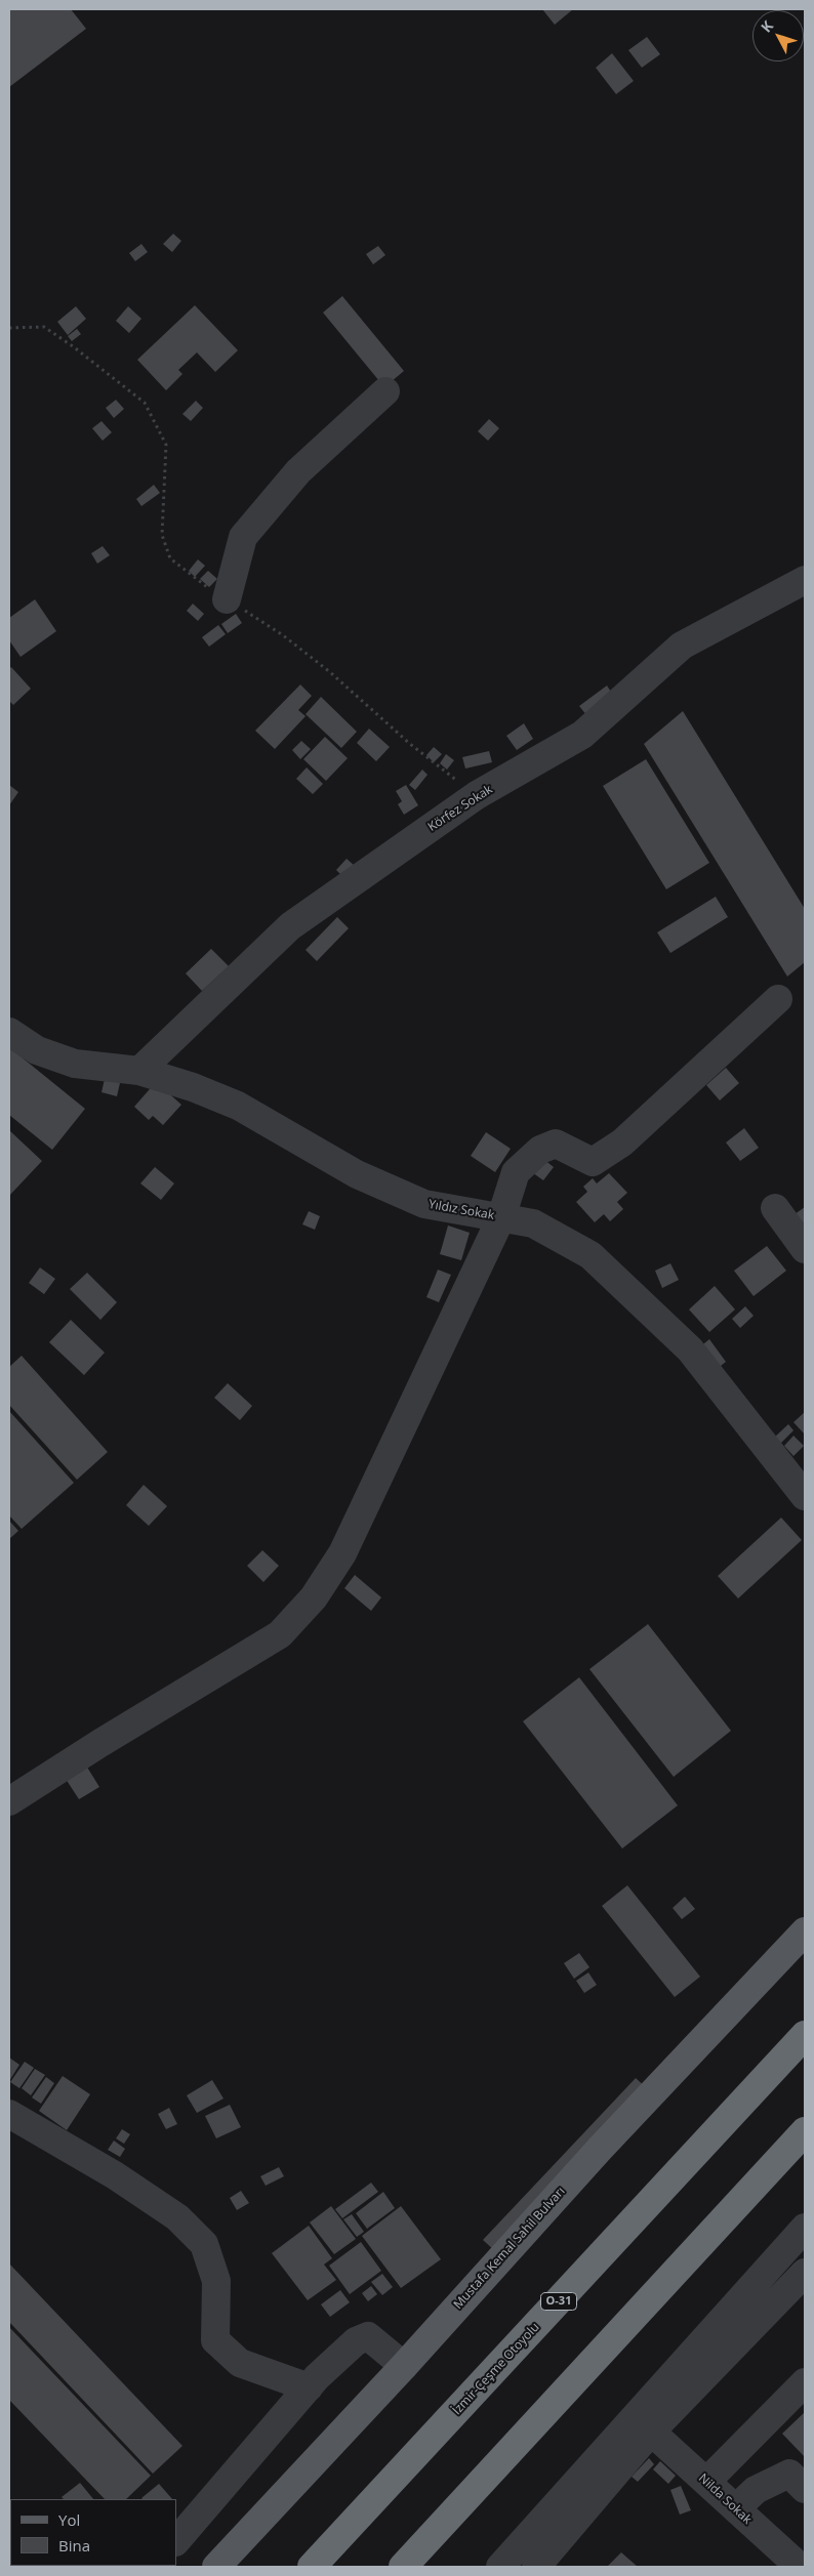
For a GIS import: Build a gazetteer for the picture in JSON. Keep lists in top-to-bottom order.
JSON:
{
  "streets": {
    "highway": ["O-31", "İzmir-Çeşme Otoyolu"],
    "main road": ["Mustafa Kemal Sahil Bulvarı"],
    "street": ["Körfez Sokak", "Yıldız Sokak", "Nilda Sokak"]
  },
  "crossings": [
    ["Körfez Sokak", "Yıldız Sokak"]
  ],
  "legend": ["Yol", "Bina"],
  "north": "top left"
}
